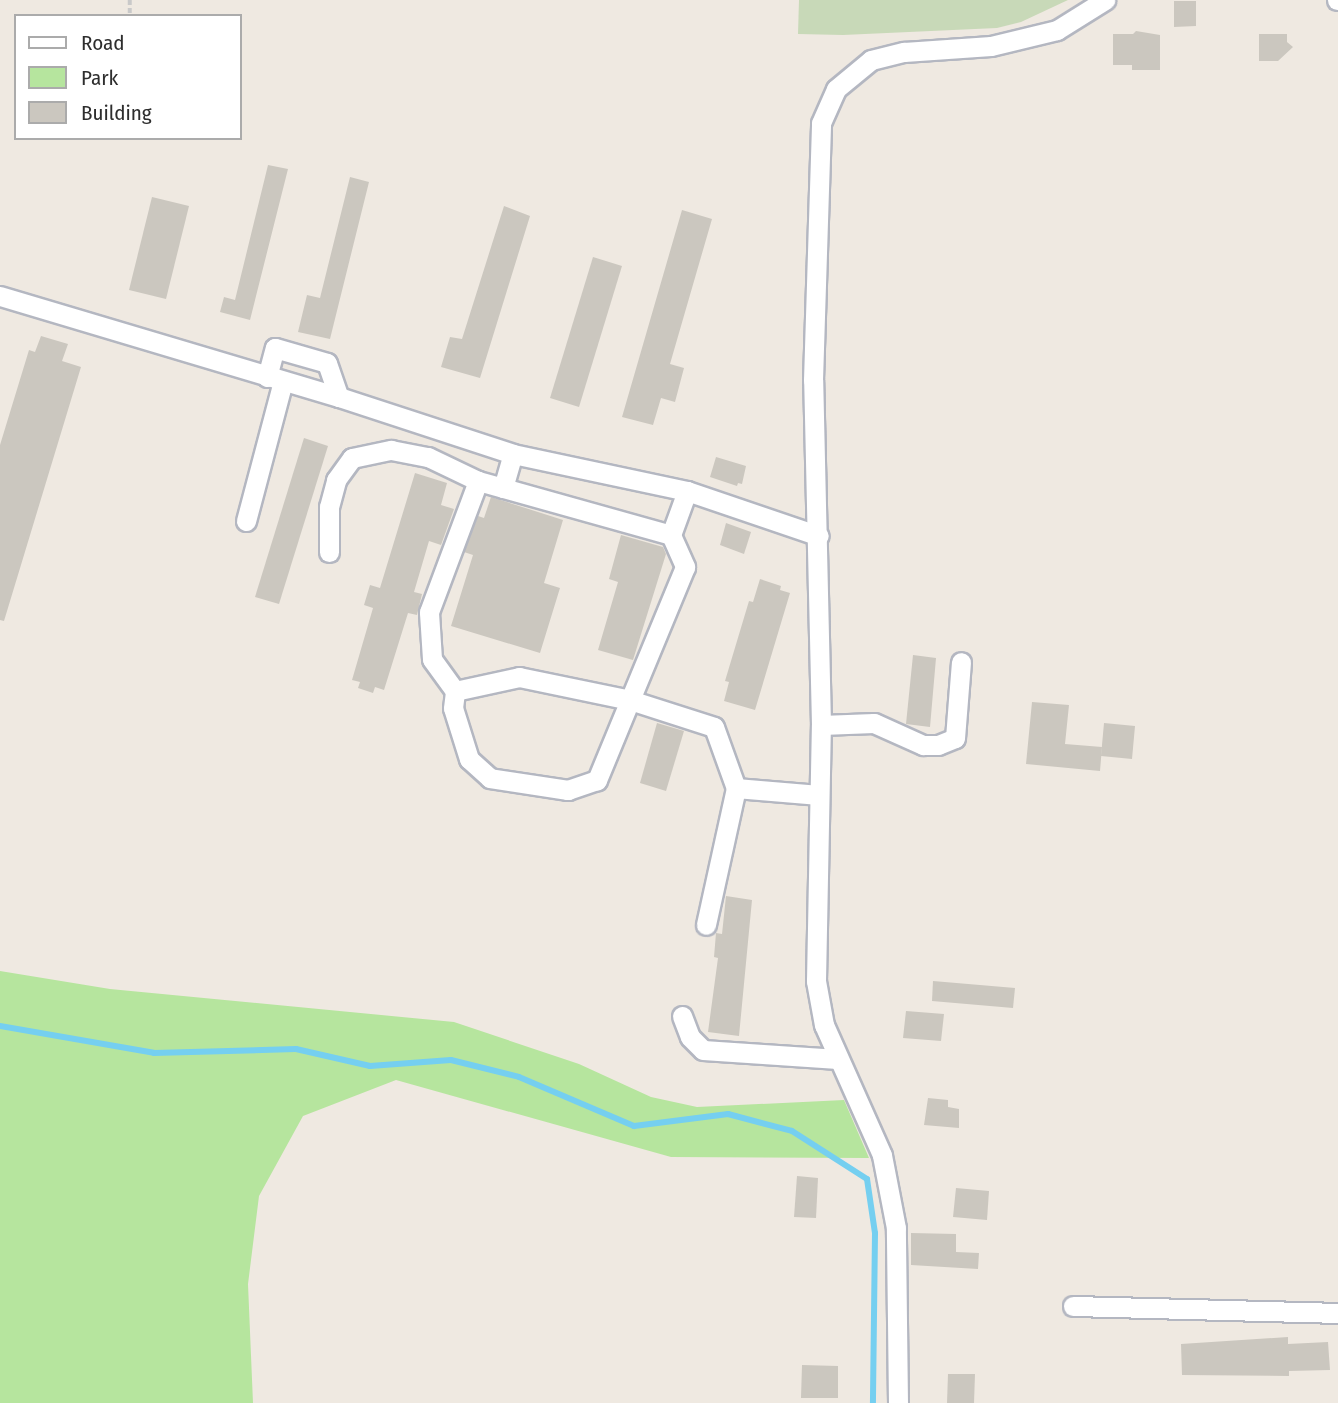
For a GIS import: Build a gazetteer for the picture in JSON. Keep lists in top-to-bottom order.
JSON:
{
  "legend": ["Road", "Park", "Building"]
}
